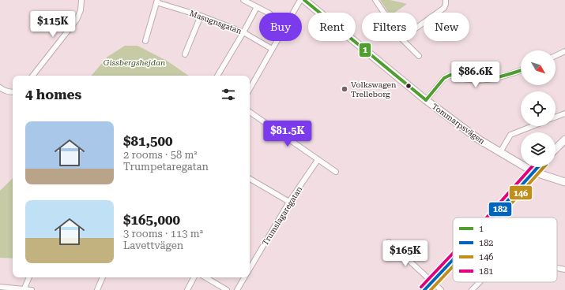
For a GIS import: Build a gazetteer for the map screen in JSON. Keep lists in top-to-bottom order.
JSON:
{
  "streets": {
    "street": ["Masugnsgatan", "Tommarpsvägen", "Trumslagaregatan"]
  },
  "parks": ["Gissbergshejdan"],
  "places": ["Volkswagen Trelleborg"],
  "lines": [
    "transit line 1",
    "transit line 182",
    "transit line 146",
    "transit line 181"
  ],
  "legend": [
    "1",
    "182",
    "146",
    "181"
  ],
  "north": "bottom right",
  "page": {
    "price": [
      "$115K",
      "$86.6K",
      "$81.5K",
      "$165K"
    ],
    "chip": [
      "Buy",
      "Rent",
      "Filters",
      "New"
    ],
    "heading": "4 homes",
    "list": [
      {
        "name": "$81,500",
        "note": "2 rooms · 58 m² · Trumpetaregatan"
      },
      {
        "name": "$165,000",
        "note": "3 rooms · 113 m² · Lavettvägen"
      }
    ]
  }
}
